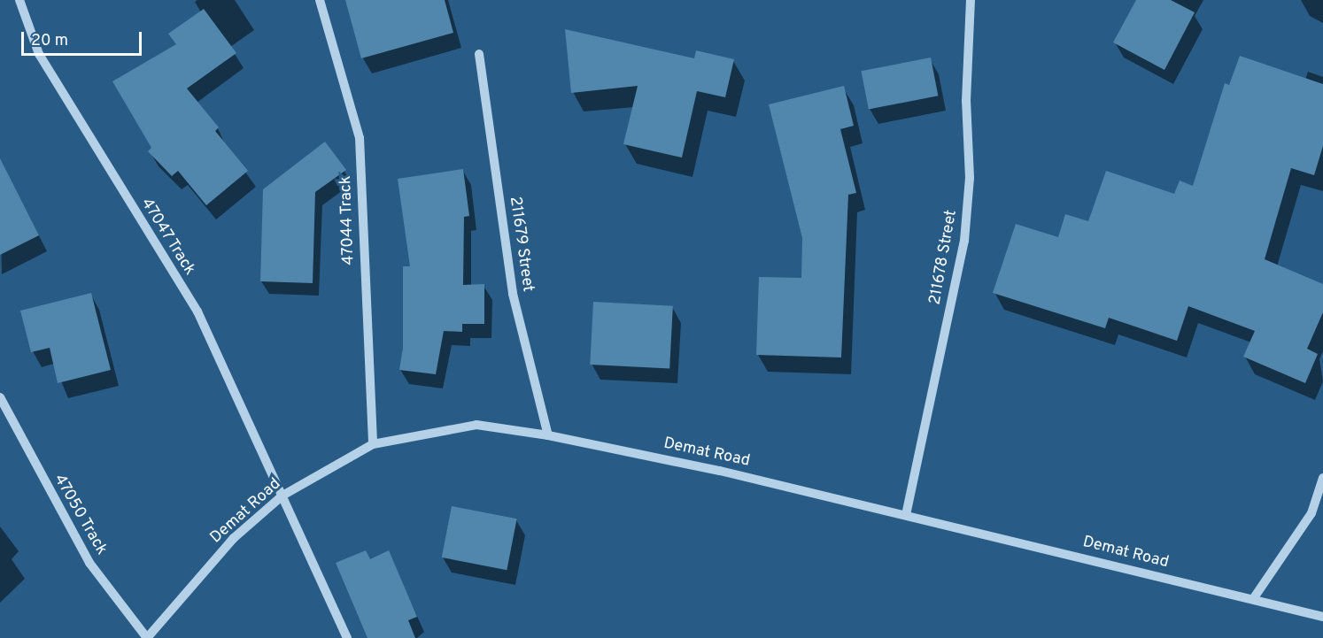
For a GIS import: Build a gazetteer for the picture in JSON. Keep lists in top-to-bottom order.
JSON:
{
  "streets": {
    "street": [
      "47044 Track",
      "47047 Track",
      "211679 Street",
      "211678 Street",
      "Demat Road",
      "47050 Track"
    ]
  },
  "crossings": [
    ["47044 Track", "Demat Road"],
    ["47047 Track", "Demat Road"],
    ["211679 Street", "Demat Road"],
    ["211678 Street", "Demat Road"],
    ["Demat Road", "47050 Track"]
  ],
  "scale_bar": "20 m"
}
